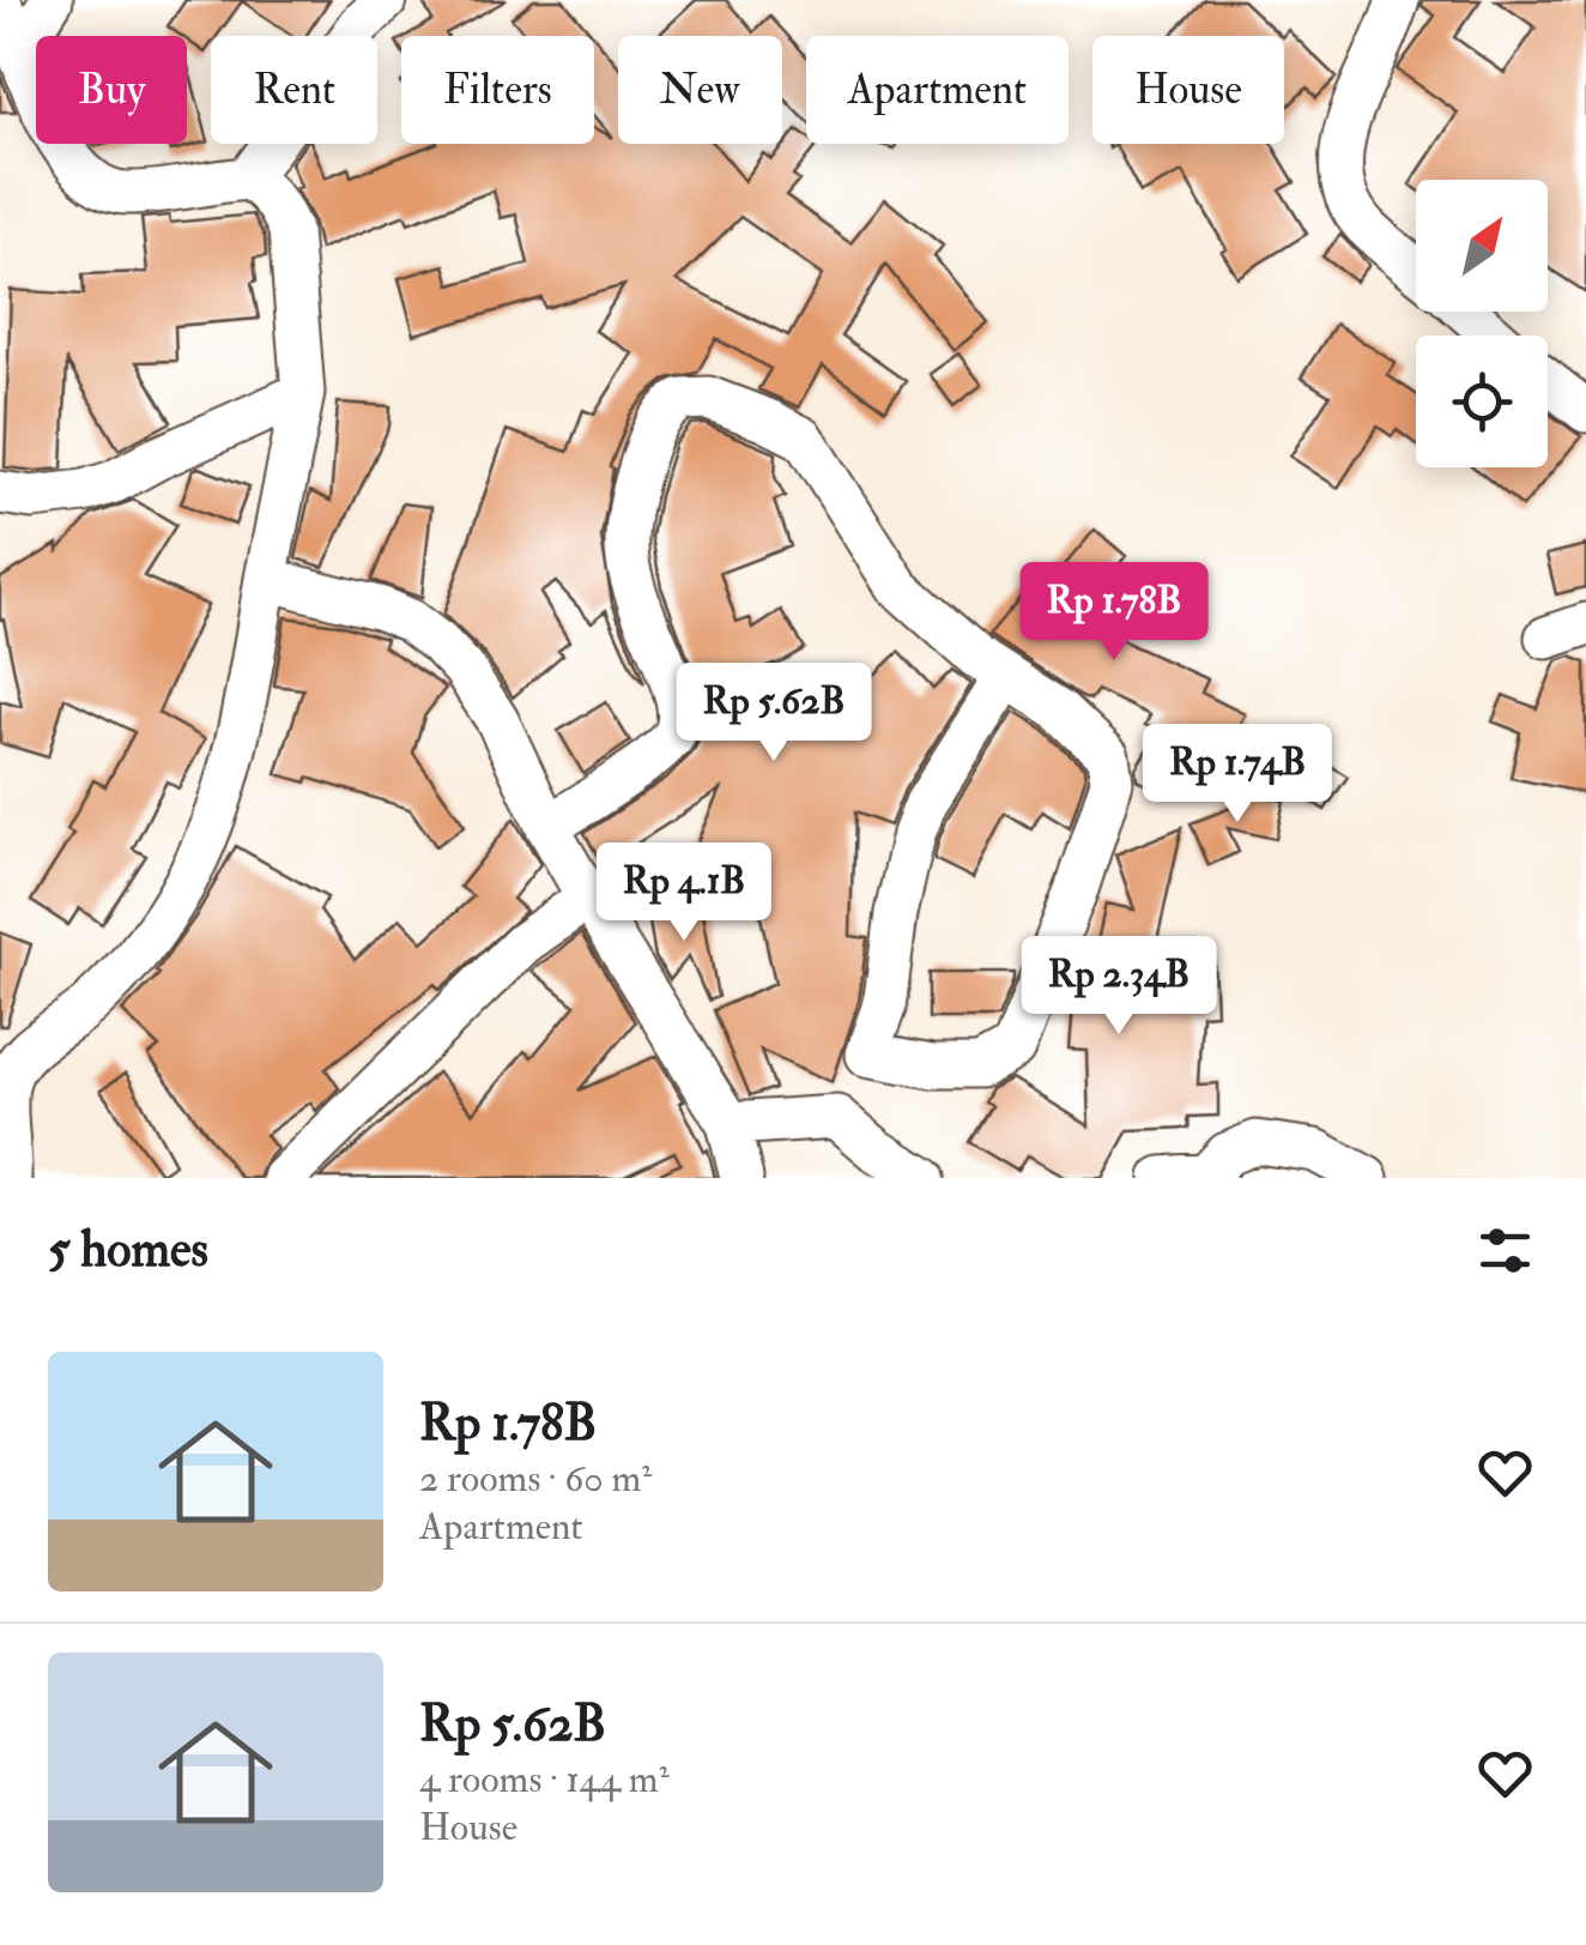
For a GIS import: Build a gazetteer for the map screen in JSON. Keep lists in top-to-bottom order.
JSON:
{
  "north": "top right",
  "page": {
    "chip": [
      "Buy",
      "Rent",
      "Filters",
      "New",
      "Apartment",
      "House"
    ],
    "price": [
      "Rp 1.78B",
      "Rp 5.62B",
      "Rp 1.74B",
      "Rp 4.1B",
      "Rp 2.34B"
    ],
    "heading": "5 homes",
    "list": [
      {
        "name": "Rp 1.78B",
        "note": "2 rooms · 60 m² · Apartment"
      },
      {
        "name": "Rp 5.62B",
        "note": "4 rooms · 144 m² · House"
      }
    ]
  }
}
